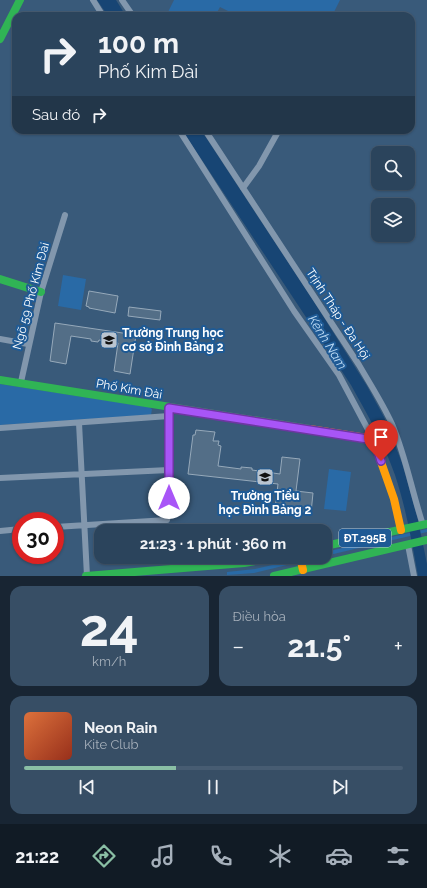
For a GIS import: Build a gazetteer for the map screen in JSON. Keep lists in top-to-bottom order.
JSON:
{
  "streets": {
    "street": [
      "Ngõ 59 Phố Kim Đài",
      "Trịnh Tháp - Đa Hội",
      "Phố Kim Đài",
      "ĐT.295B"
    ]
  },
  "crossings": [
    ["Ngõ 59 Phố Kim Đài", "Phố Kim Đài"],
    ["Trịnh Tháp - Đa Hội", "ĐT.295B"]
  ],
  "water": ["Kênh Nam"],
  "places": {
    "school or university": ["Trường Trung học cơ sở Đình Bảng 2", "Trường Tiểu học Đình Bảng 2"]
  },
  "page": {
    "turn": ["100 m", "Phố Kim Đài"],
    "then": "Sau đó",
    "limit": "30",
    "trip": "21:23 · 1 phút · 360 m",
    "tile": [
      ["24", "km/h"],
      "Điều hòa"
    ],
    "heat": ["−", "21.5°", "+"],
    "song": ["Neon Rain", "Kite Club"],
    "tabs": "21:22"
  }
}
